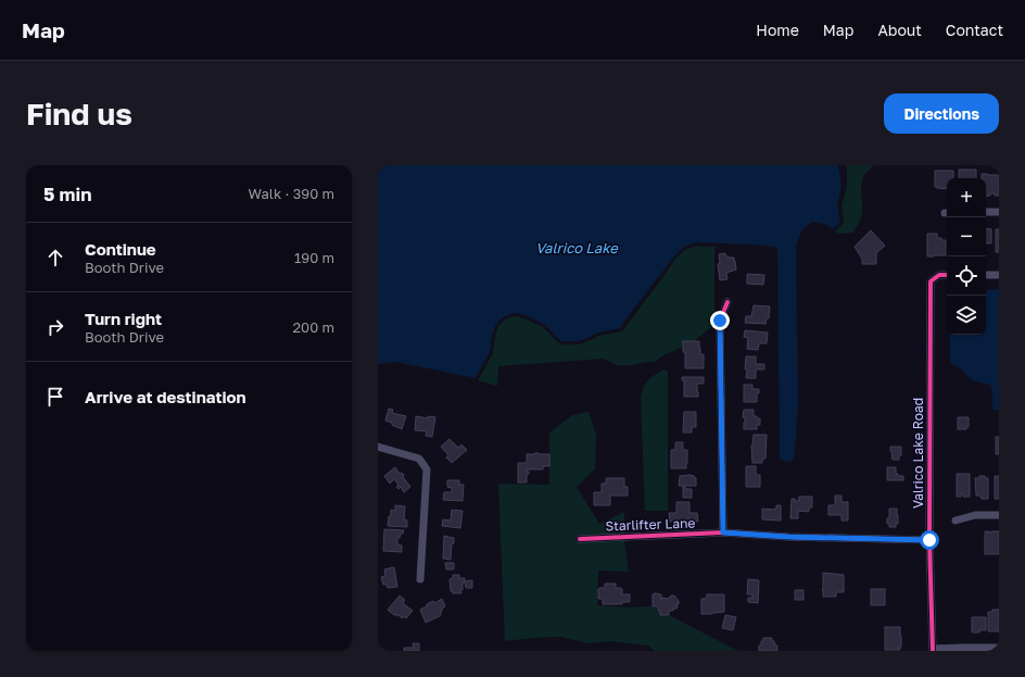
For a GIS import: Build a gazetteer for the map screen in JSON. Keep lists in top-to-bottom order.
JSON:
{
  "streets": {
    "street": ["Valrico Lake Road", "Starlifter Lane"]
  },
  "crossings": [
    ["Valrico Lake Road", "Starlifter Lane"]
  ],
  "water": ["Valrico Lake"],
  "page": {
    "header": "Map",
    "nav": [
      "Home",
      "Map",
      "About",
      "Contact"
    ],
    "buttons": "Directions",
    "title": "Find us",
    "heading": ["5 min", "Walk · 390 m"],
    "map_buttons": ["+", "−"],
    "list": [
      ["Continue", "Booth Drive", "190 m"],
      ["Turn right", "Booth Drive", "200 m"],
      "Arrive at destination"
    ]
  }
}
